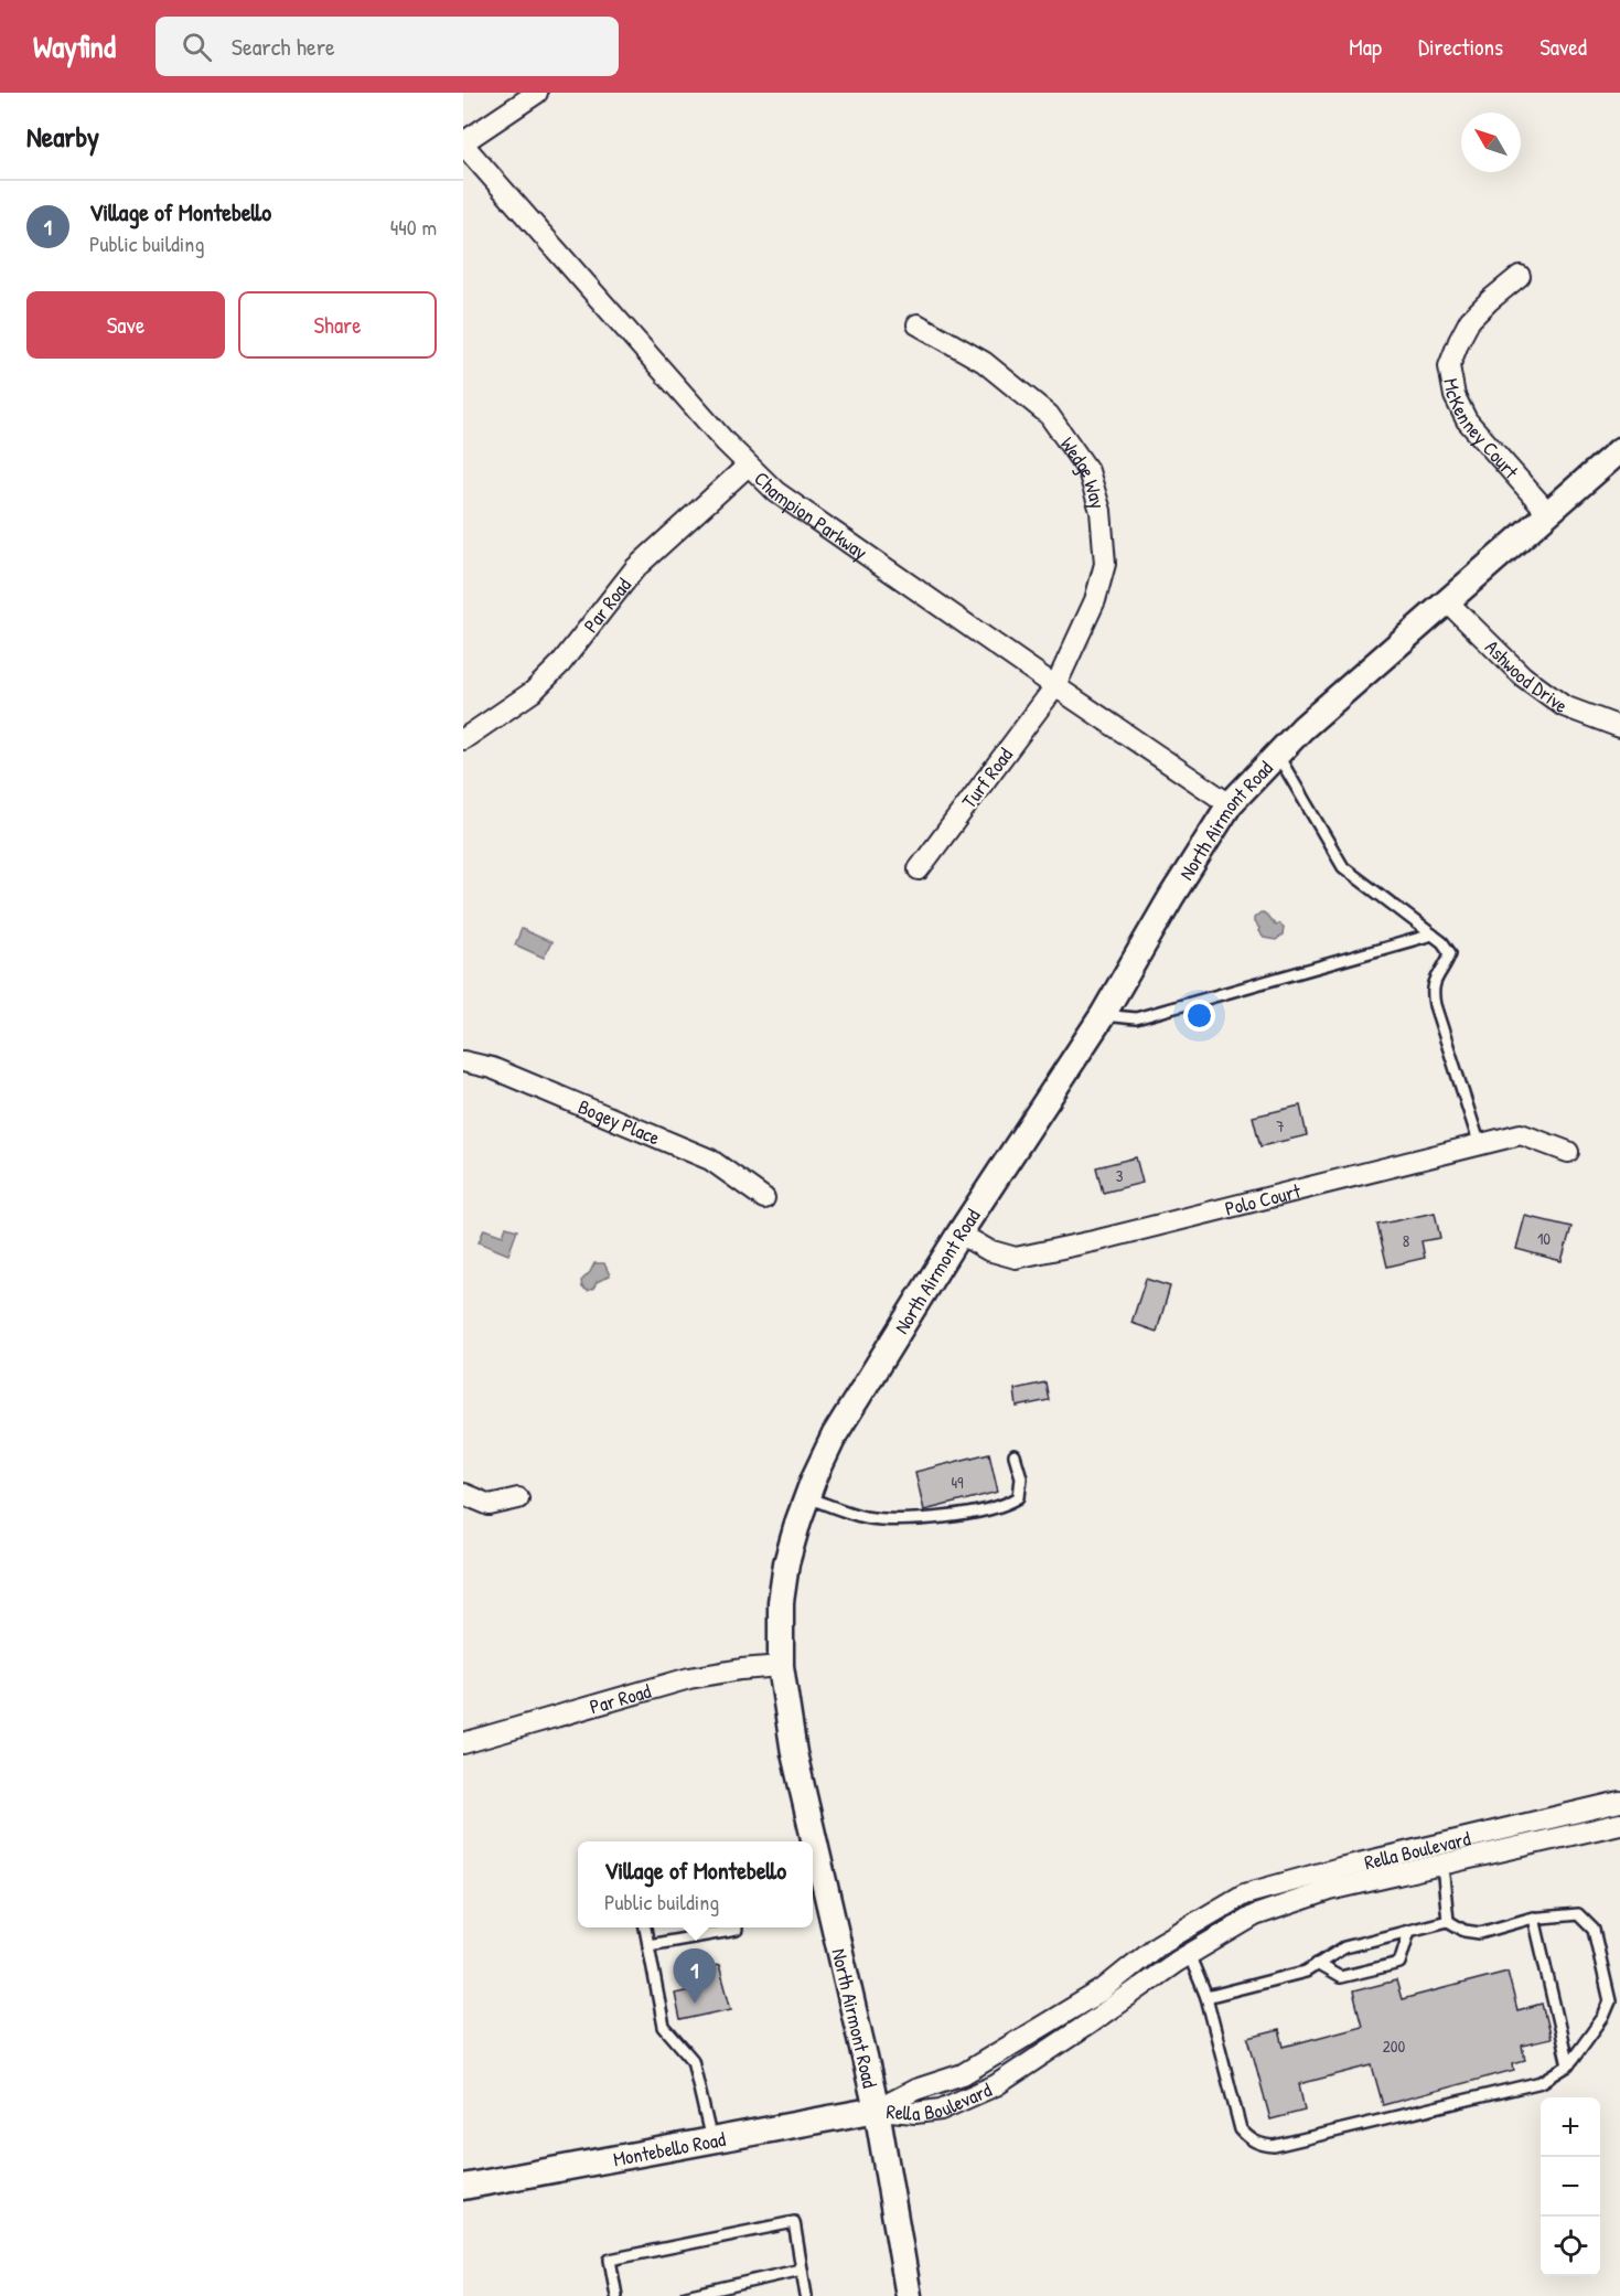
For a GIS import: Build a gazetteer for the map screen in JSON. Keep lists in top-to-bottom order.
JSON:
{
  "streets": {
    "street": [
      "McKenney Court",
      "Wedge Way",
      "Champion Parkway",
      "Par Road",
      "Ashwood Drive",
      "Turf Road",
      "North Airmont Road",
      "Bogey Place",
      "Polo Court",
      "Rella Boulevard",
      "Montebello Road"
    ]
  },
  "crossings": [
    ["McKenney Court", "North Airmont Road"],
    ["Wedge Way", "Champion Parkway"],
    ["Wedge Way", "Turf Road"],
    ["Champion Parkway", "Par Road"],
    ["Champion Parkway", "Turf Road"],
    ["Champion Parkway", "North Airmont Road"],
    ["Par Road", "North Airmont Road"],
    ["Ashwood Drive", "North Airmont Road"],
    ["North Airmont Road", "Polo Court"],
    ["North Airmont Road", "Rella Boulevard"],
    ["North Airmont Road", "Montebello Road"],
    ["Rella Boulevard", "Montebello Road"]
  ],
  "house_numbers": [
    "7",
    "3",
    "10",
    "8",
    "49",
    "200"
  ],
  "north": "top left",
  "page": {
    "header": "Wayfind",
    "search": "Search here",
    "nav": ["Map", "Directions", "Saved"],
    "heading": "Nearby",
    "list": [
      {
        "mark": "1",
        "name": "Village of Montebello",
        "note": "Public building",
        "value": "440 m"
      }
    ],
    "buttons": ["Save", "Share"],
    "popup": ["Village of Montebello", "Public building"],
    "pins": "1",
    "map_buttons": ["+", "−"]
  }
}
